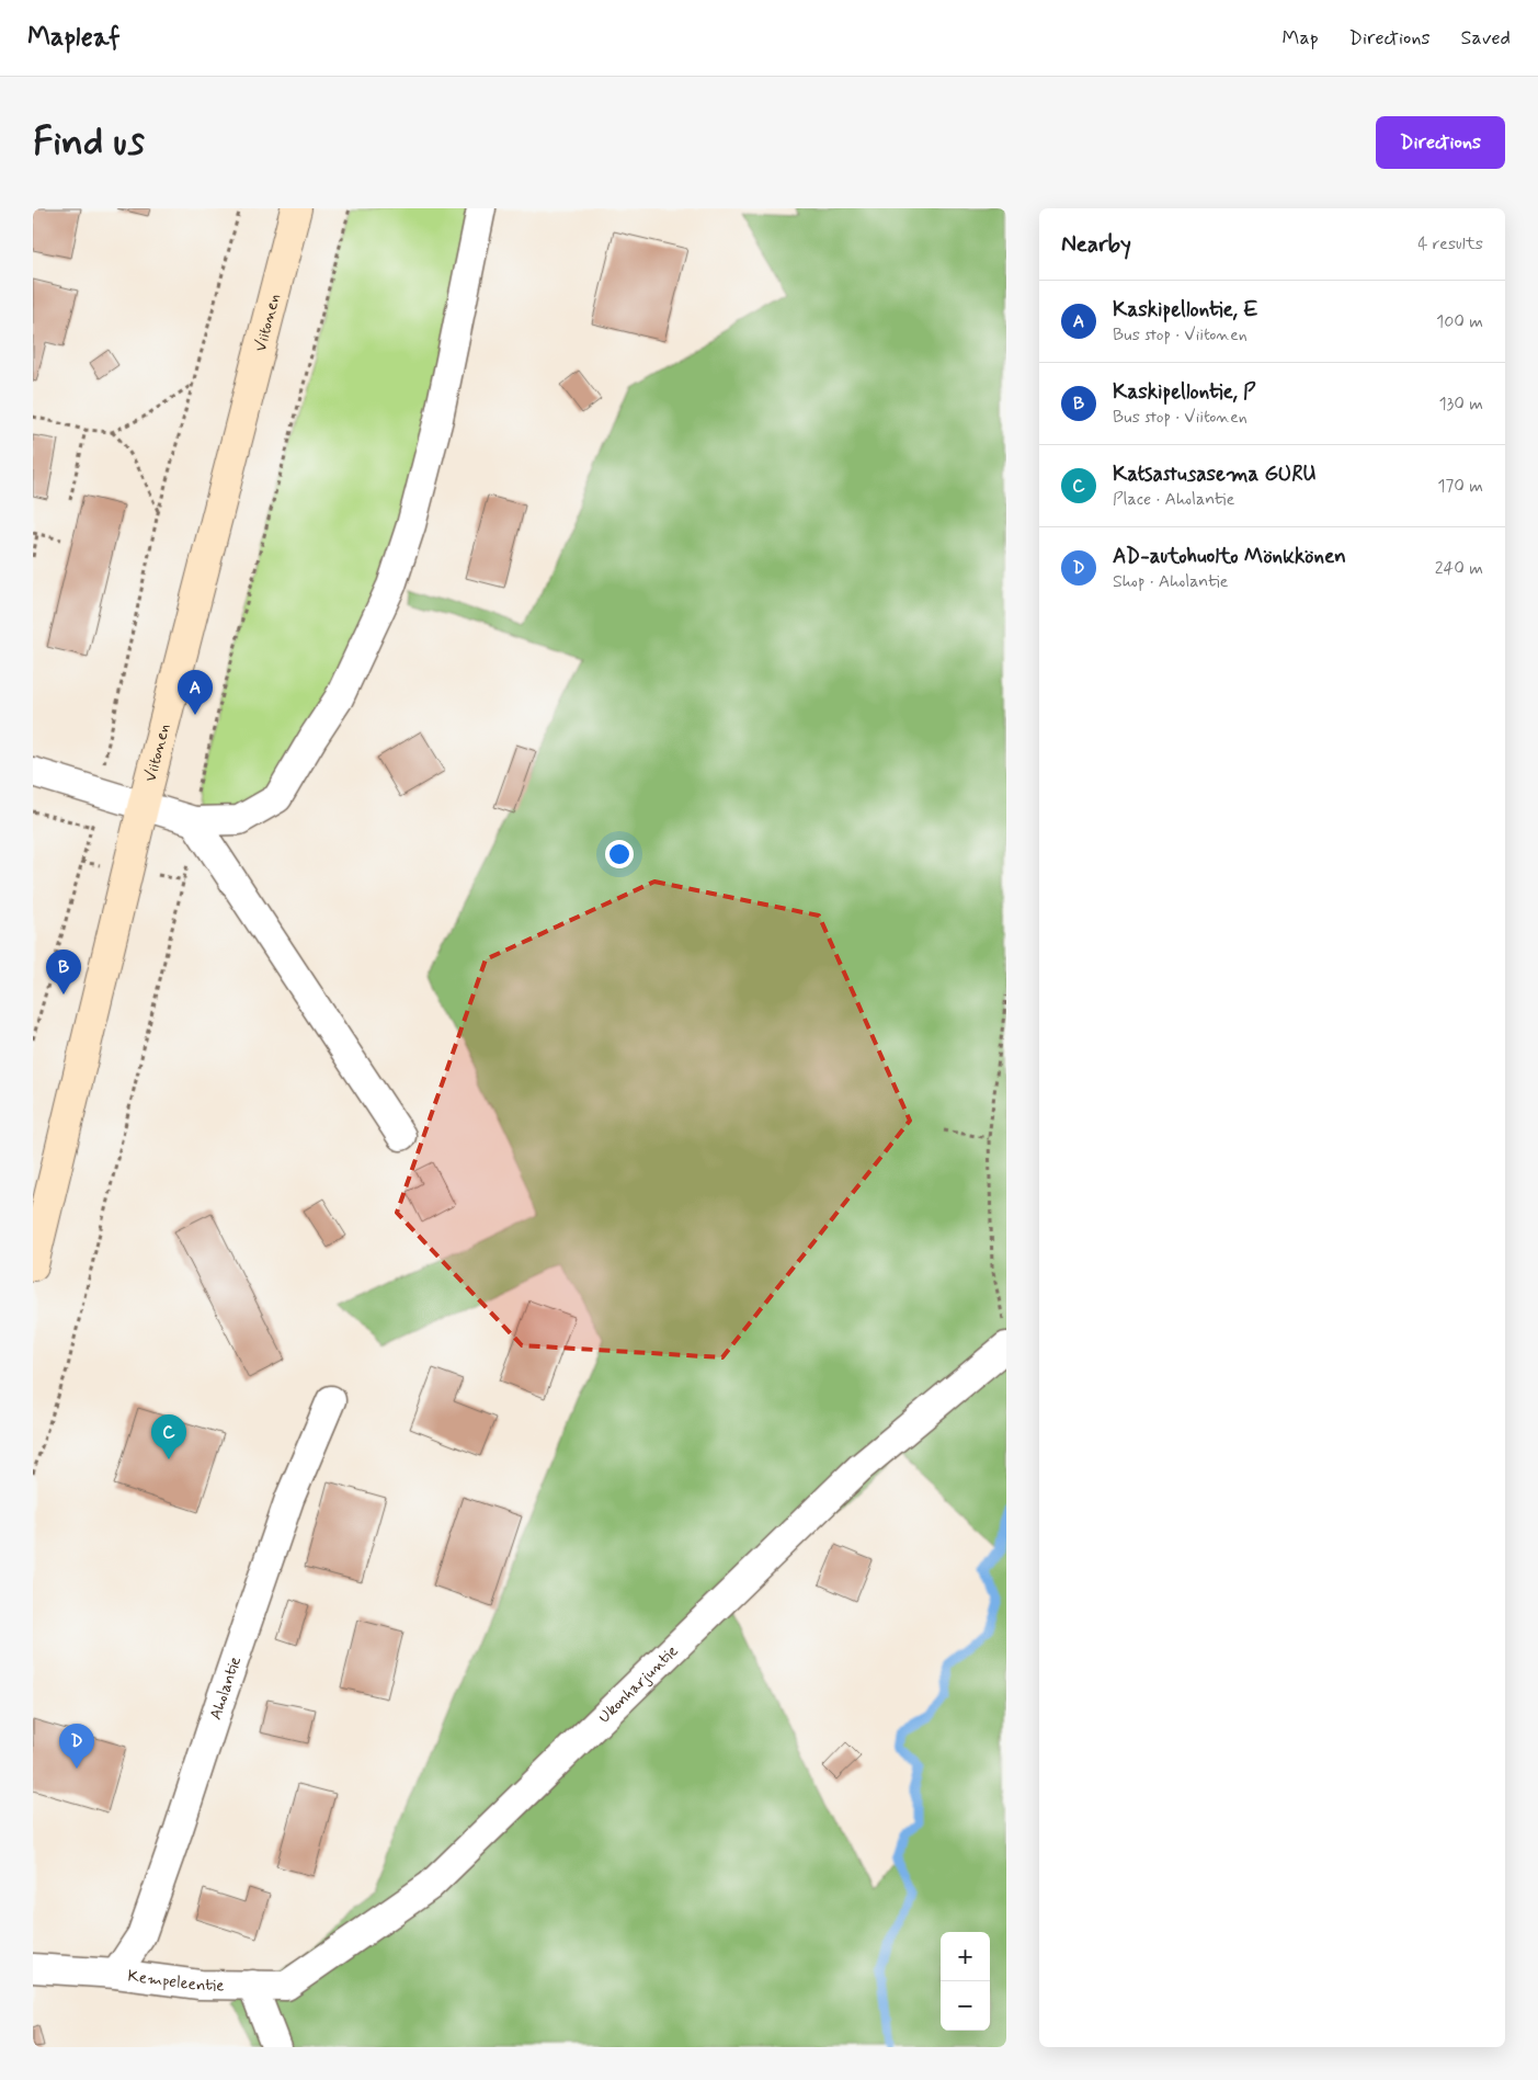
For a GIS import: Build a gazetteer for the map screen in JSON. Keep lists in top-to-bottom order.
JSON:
{
  "streets": {
    "main road": ["Viitonen"],
    "street": ["Ukonharjuntie", "Aholantie", "Kempeleentie"]
  },
  "crossings": [
    ["Ukonharjuntie", "Kempeleentie"],
    ["Aholantie", "Kempeleentie"]
  ],
  "page": {
    "header": "Mapleaf",
    "nav": ["Map", "Directions", "Saved"],
    "buttons": "Directions",
    "title": "Find us",
    "heading": ["Nearby", "4 results"],
    "list": [
      {
        "mark": "A",
        "name": "Kaskipellontie, E",
        "note": "Bus stop · Viitonen",
        "value": "100 m"
      },
      {
        "mark": "B",
        "name": "Kaskipellontie, P",
        "note": "Bus stop · Viitonen",
        "value": "130 m"
      },
      {
        "mark": "C",
        "name": "Katsastusasema GURU",
        "note": "Place · Aholantie",
        "value": "170 m"
      },
      {
        "mark": "D",
        "name": "AD-autohuolto Mönkkönen",
        "note": "Shop · Aholantie",
        "value": "240 m"
      }
    ],
    "pins": [
      "A",
      "B",
      "C",
      "D"
    ],
    "map_buttons": ["+", "−"]
  }
}
